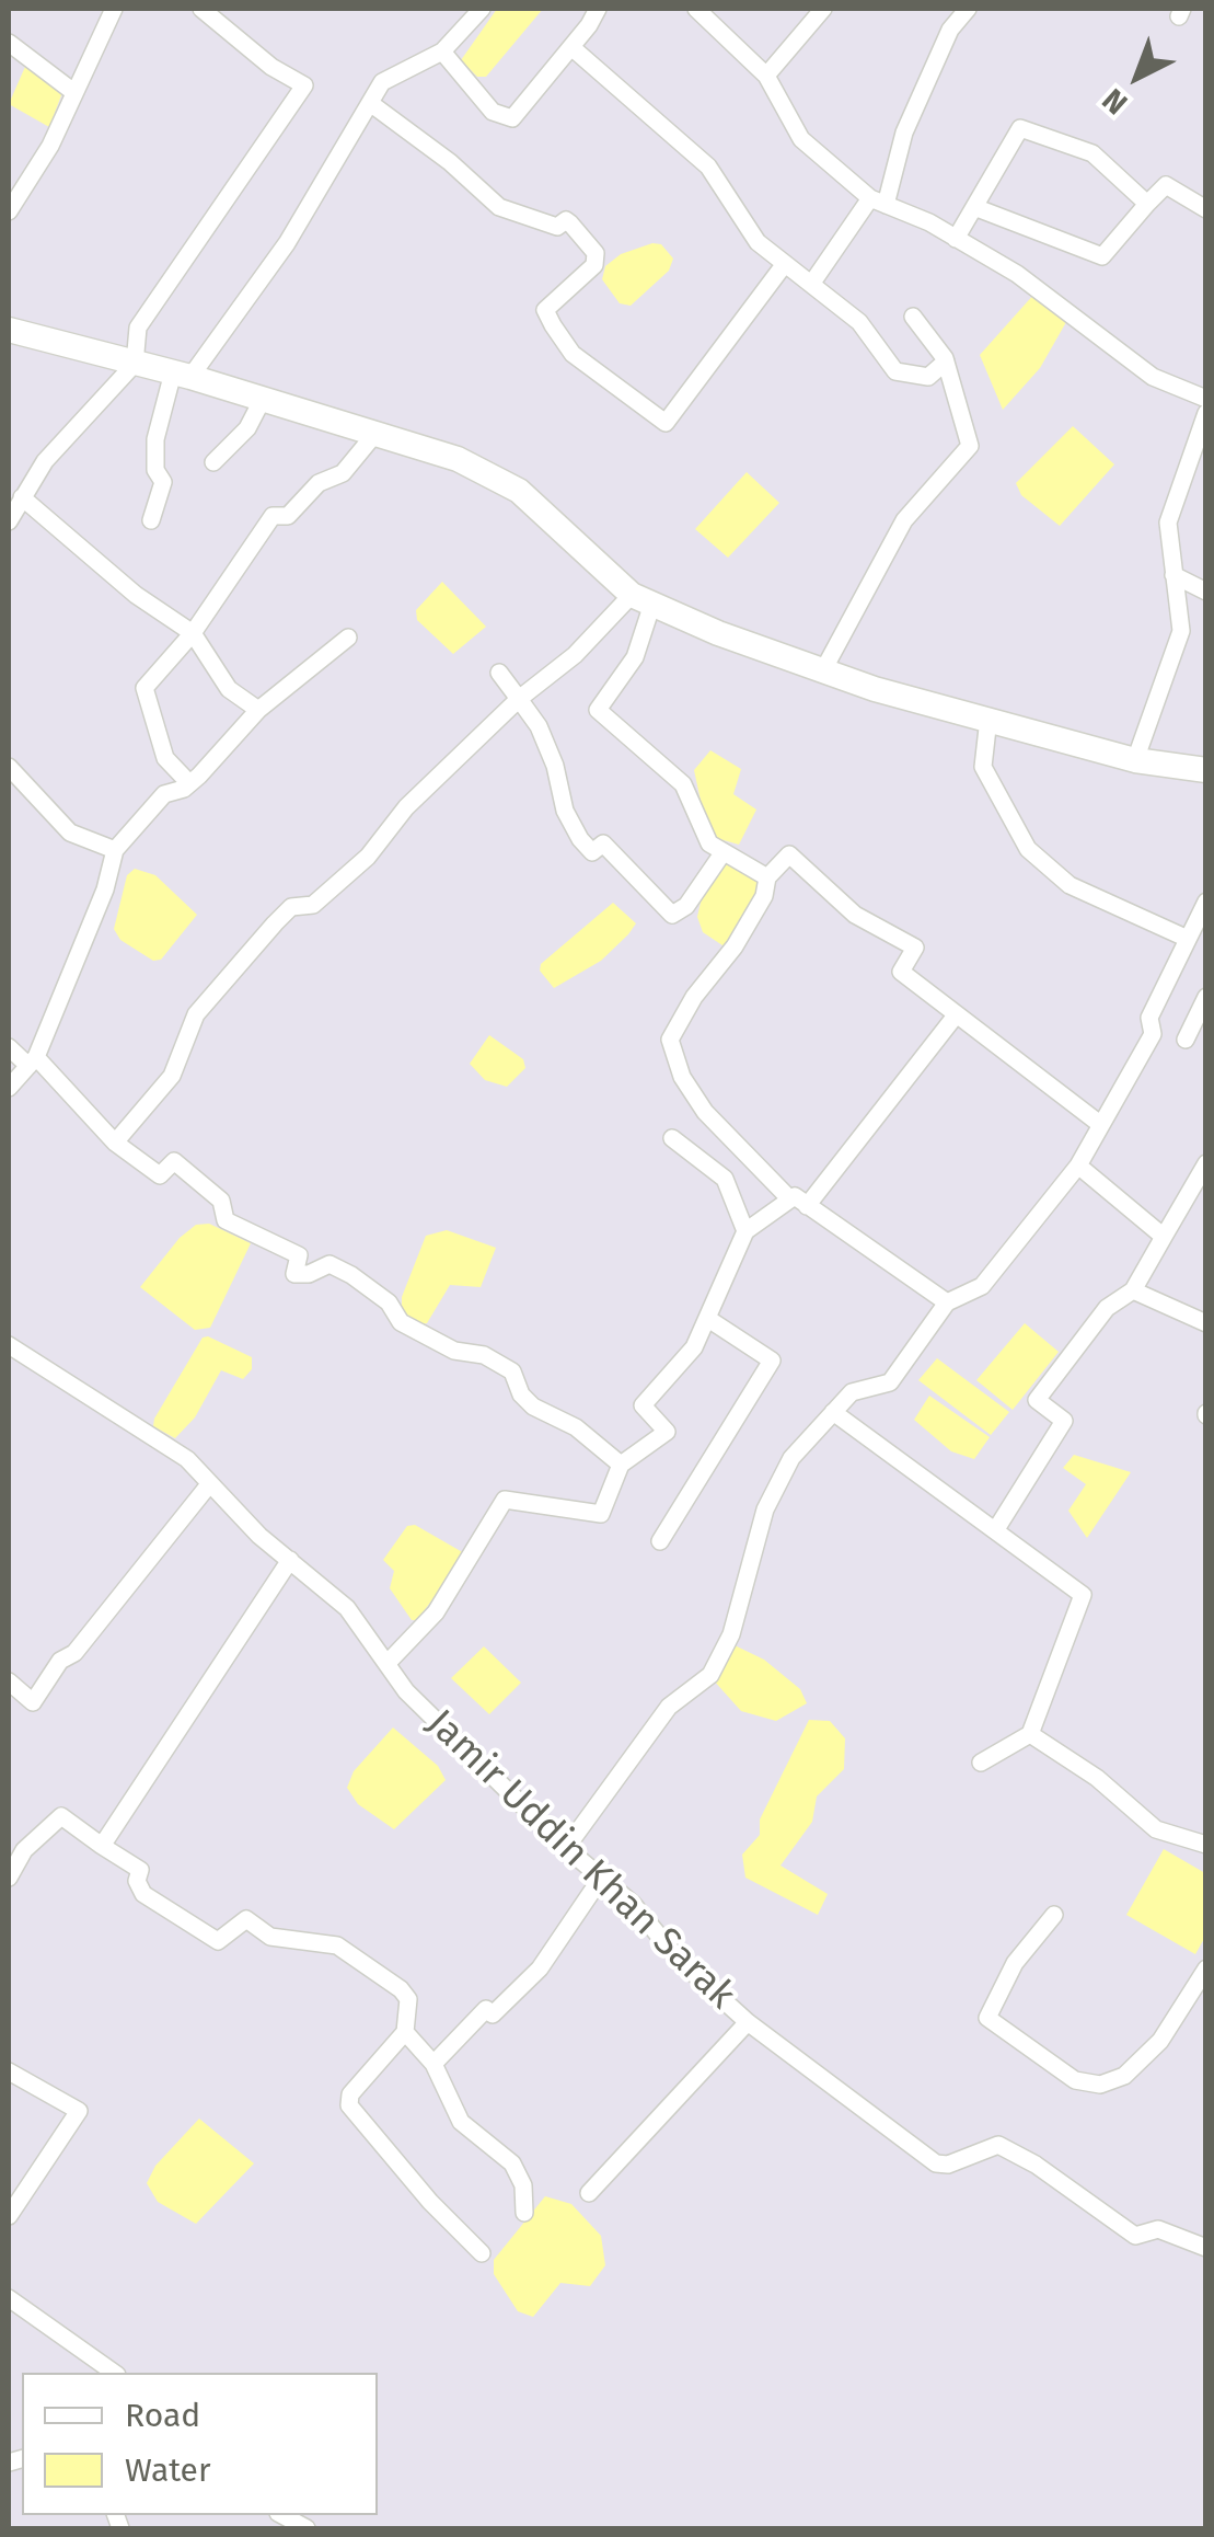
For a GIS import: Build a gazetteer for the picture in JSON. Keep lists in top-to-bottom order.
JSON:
{
  "streets": {
    "street": ["Jamir Uddin Khan Sarak"]
  },
  "legend": ["Road", "Water"],
  "north": "bottom left"
}
